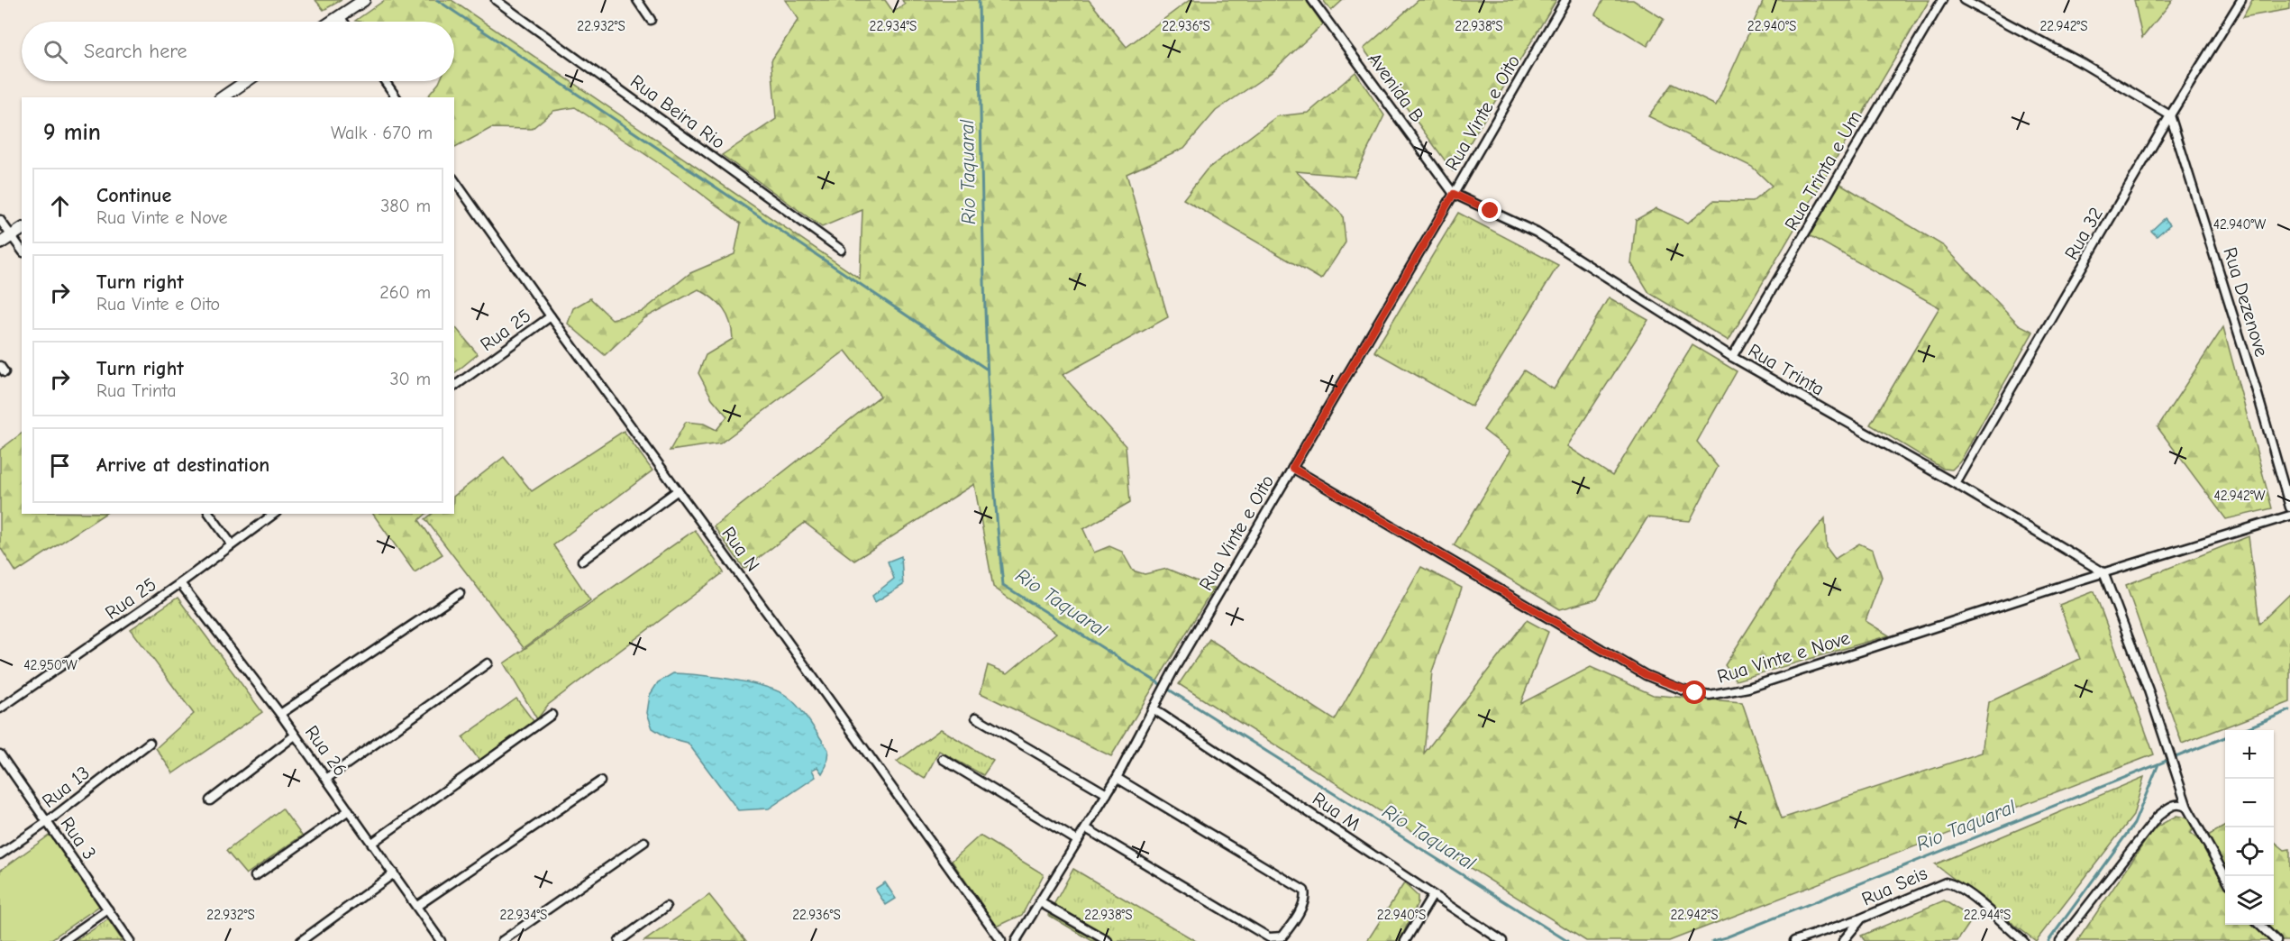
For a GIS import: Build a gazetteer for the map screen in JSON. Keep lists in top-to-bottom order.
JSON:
{
  "streets": {
    "street": [
      "Avenida B",
      "Rua Beira Rio",
      "Rua Vinte e Oito",
      "Rua Trinta e Um",
      "Rua 32",
      "Rua Dezenove",
      "Rua 25",
      "Rua Trinta",
      "Rua N",
      "Rua Vinte e Nove",
      "Rua 26",
      "Rua 13",
      "Rua M",
      "Rua 3",
      "Rua Seis"
    ]
  },
  "crossings": [
    ["Avenida B", "Rua Vinte e Oito"],
    ["Avenida B", "Rua Trinta"],
    ["Rua Vinte e Oito", "Rua Trinta"],
    ["Rua Vinte e Oito", "Rua Vinte e Nove"],
    ["Rua Vinte e Oito", "Rua M"],
    ["Rua Trinta e Um", "Rua Trinta"],
    ["Rua 32", "Rua Dezenove"],
    ["Rua 32", "Rua Trinta"],
    ["Rua 25", "Rua N"],
    ["Rua 25", "Rua 26"],
    ["Rua Trinta", "Rua Vinte e Nove"],
    ["Rua 13", "Rua 3"]
  ],
  "water": ["Rio Taquaral"],
  "page": {
    "search": "Search here",
    "heading": ["9 min", "Walk · 670 m"],
    "list": [
      ["Continue", "Rua Vinte e Nove", "380 m"],
      ["Turn right", "Rua Vinte e Oito", "260 m"],
      ["Turn right", "Rua Trinta", "30 m"],
      "Arrive at destination"
    ],
    "map_buttons": ["+", "−"]
  },
  "coordinates": [
    "22.932°S",
    "22.934°S",
    "22.936°S",
    "22.938°S",
    "22.940°S",
    "22.942°S",
    "42.940°W",
    "42.942°W",
    "42.950°W",
    "22.944°S"
  ]
}
